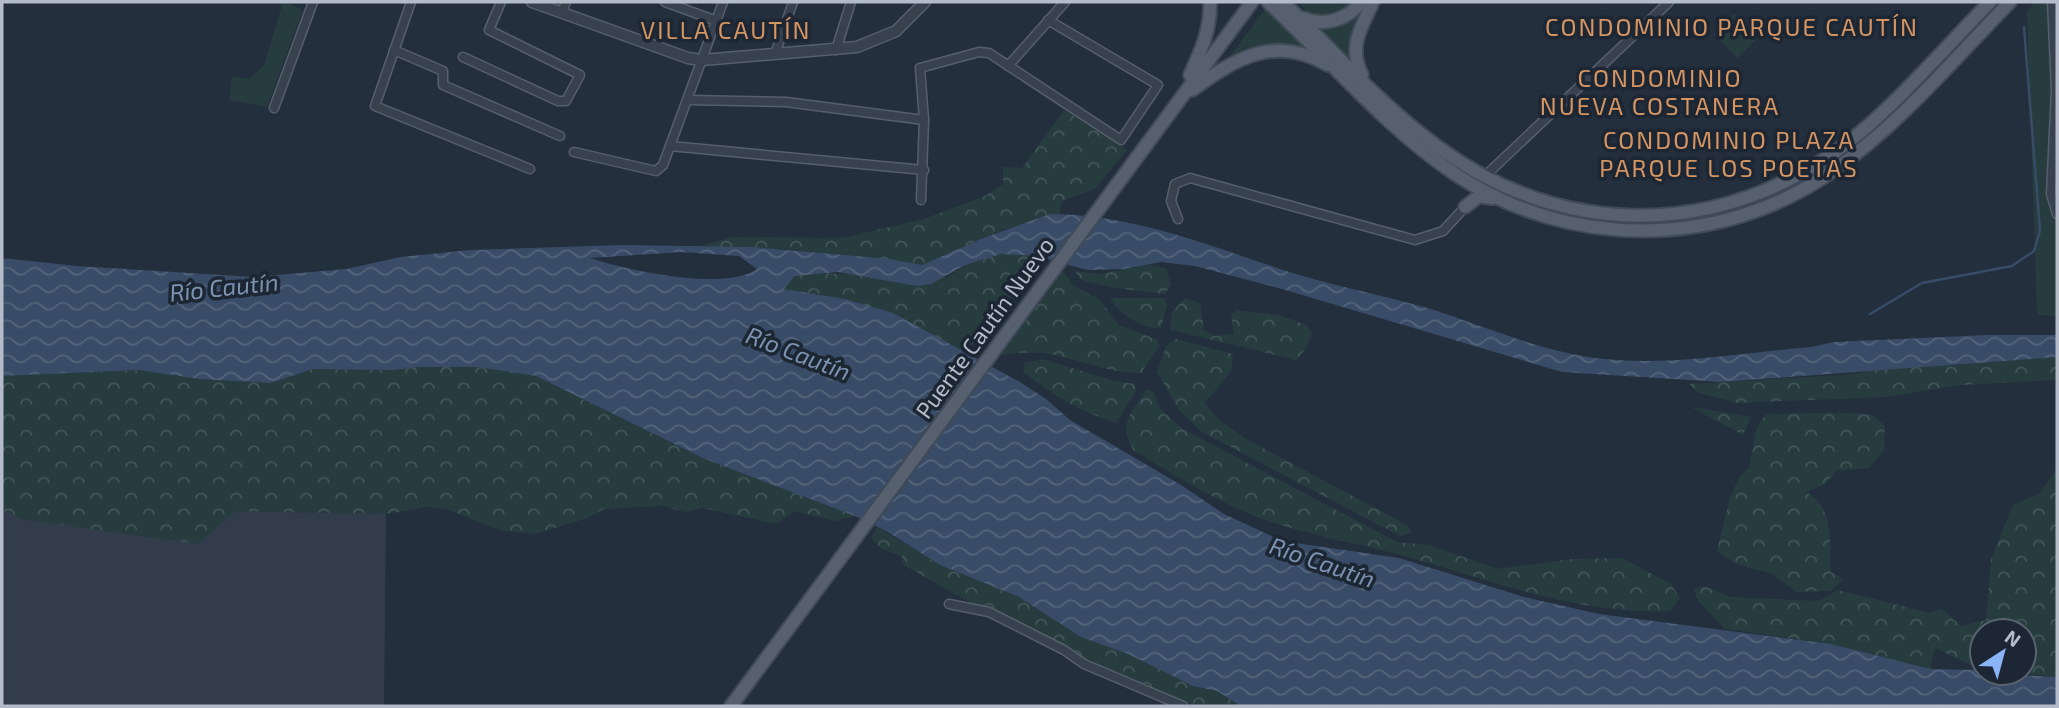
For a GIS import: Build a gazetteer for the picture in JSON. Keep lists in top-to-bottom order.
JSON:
{
  "streets": {
    "main road": ["Puente Cautín Nuevo"]
  },
  "districts": [
    "CONDOMINIO PARQUE CAUTÍN",
    "VILLA CAUTÍN",
    "CONDOMINIO NUEVA COSTANERA",
    "CONDOMINIO PLAZA PARQUE LOS POETAS"
  ],
  "water": ["Río Cautín"],
  "north": "top right"
}
